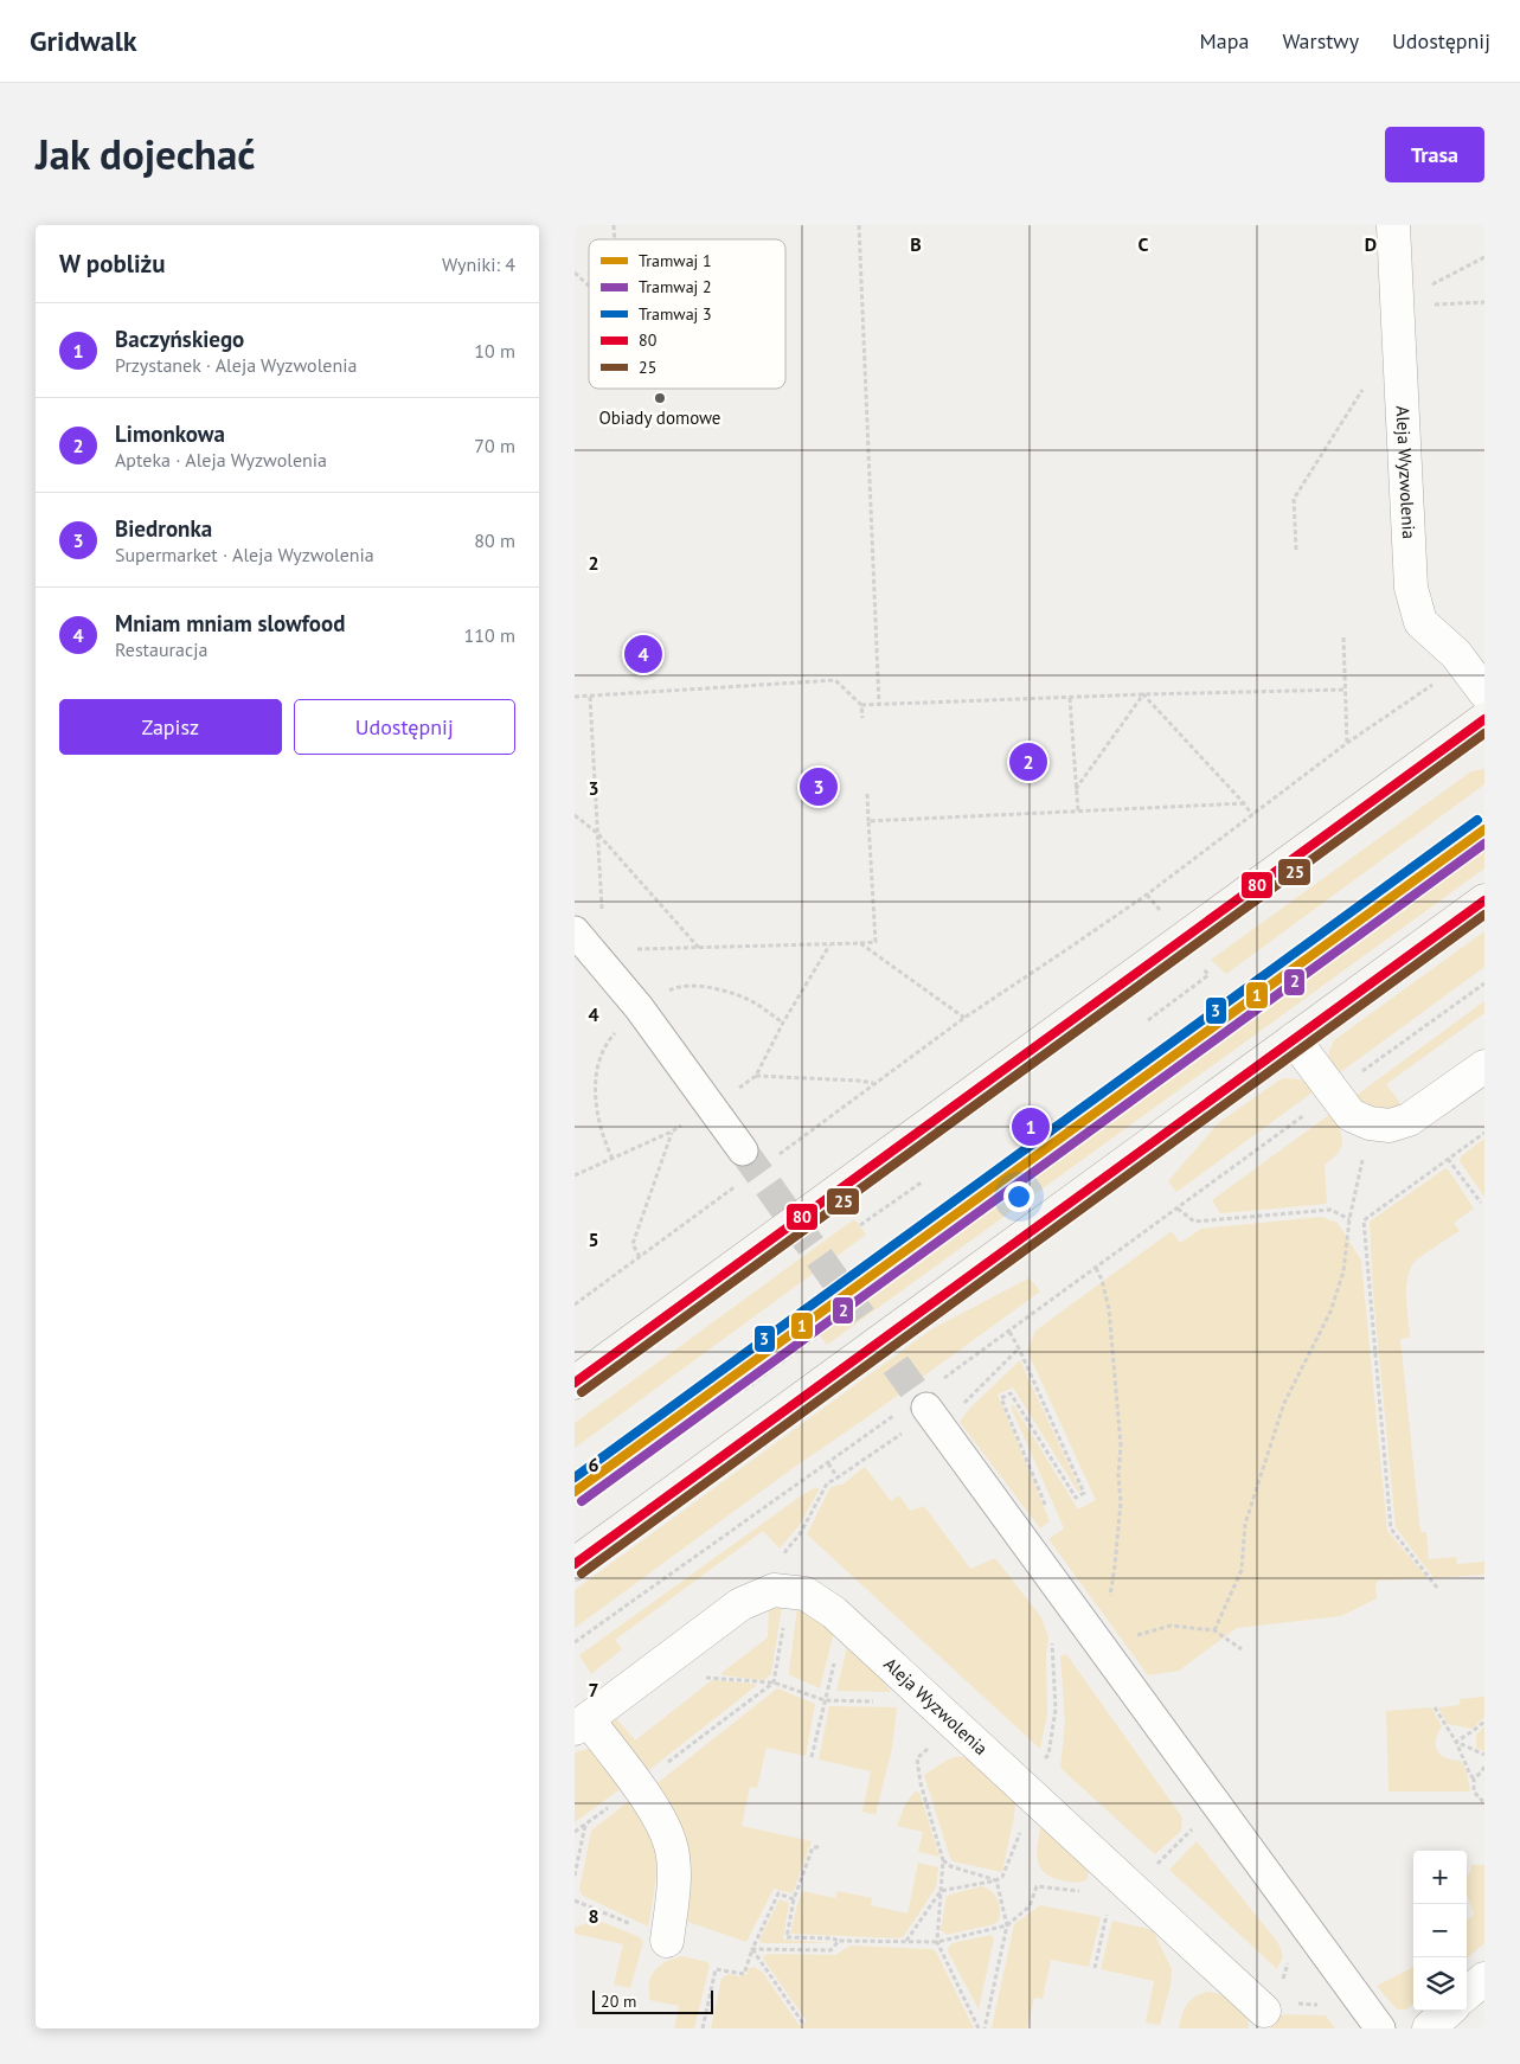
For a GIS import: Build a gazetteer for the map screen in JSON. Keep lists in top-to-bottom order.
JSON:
{
  "streets": {
    "street": ["Aleja Wyzwolenia"]
  },
  "places": ["Obiady domowe"],
  "lines": [
    "transit line 80",
    "transit line 25",
    "tram line 3",
    "tram line 1",
    "tram line 2"
  ],
  "legend": [
    "Tramwaj 1",
    "Tramwaj 2",
    "Tramwaj 3",
    "80",
    "25"
  ],
  "scale_bar": "20 m",
  "page": {
    "header": "Gridwalk",
    "nav": ["Mapa", "Warstwy", "Udostępnij"],
    "title": "Jak dojechać",
    "buttons": [
      "Trasa",
      ["Zapisz", "Udostępnij"]
    ],
    "heading": ["W pobliżu", "Wyniki: 4"],
    "list": [
      {
        "mark": "1",
        "name": "Baczyńskiego",
        "note": "Przystanek · Aleja Wyzwolenia",
        "value": "10 m"
      },
      {
        "mark": "2",
        "name": "Limonkowa",
        "note": "Apteka · Aleja Wyzwolenia",
        "value": "70 m"
      },
      {
        "mark": "3",
        "name": "Biedronka",
        "note": "Supermarket · Aleja Wyzwolenia",
        "value": "80 m"
      },
      {
        "mark": "4",
        "name": "Mniam mniam slowfood",
        "note": "Restauracja",
        "value": "110 m"
      }
    ],
    "pins": [
      "4",
      "2",
      "3",
      "1"
    ],
    "map_buttons": ["+", "−"],
    "scale": "20 m"
  },
  "grid": {
    "columns": ["B", "C", "D"],
    "rows": [
      "2",
      "3",
      "4",
      "5",
      "6",
      "7",
      "8"
    ]
  }
}
